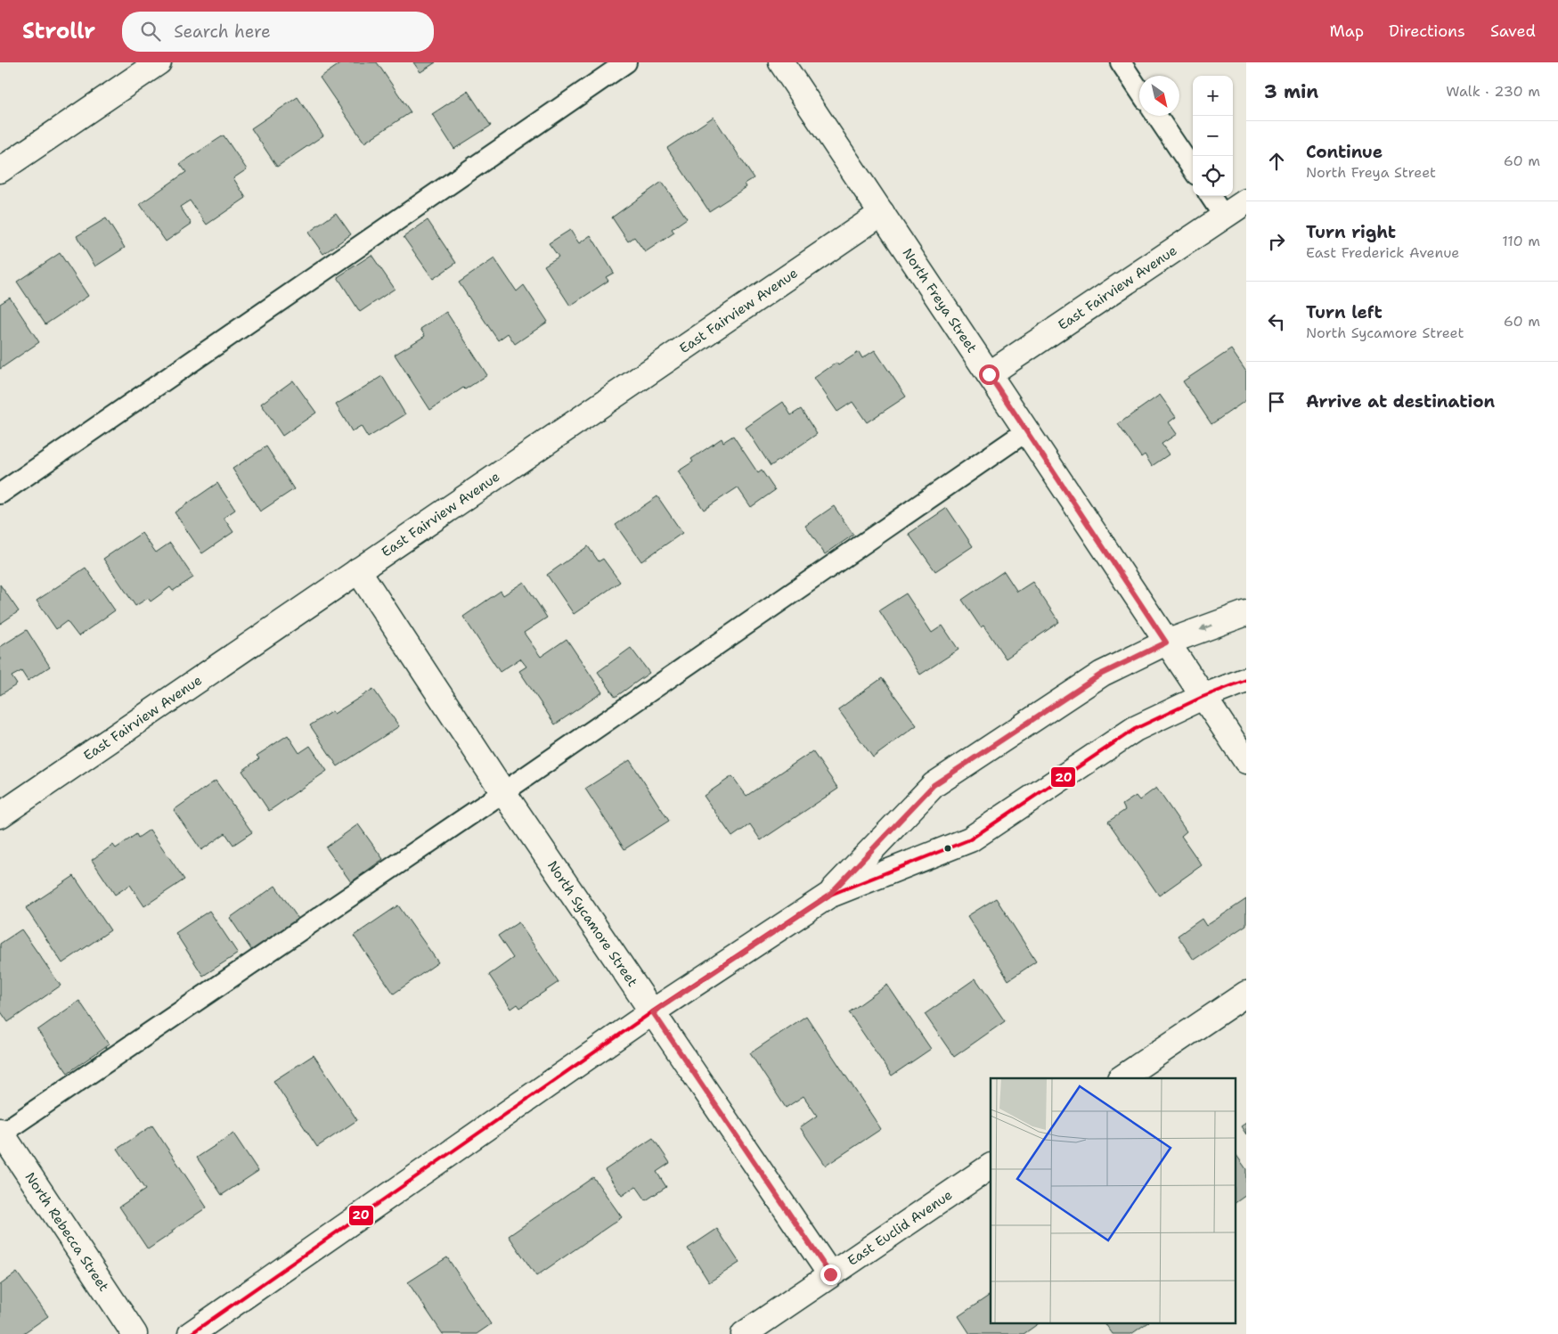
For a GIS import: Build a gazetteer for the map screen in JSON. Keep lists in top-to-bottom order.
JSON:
{
  "streets": {
    "street": [
      "East Fairview Avenue",
      "North Freya Street",
      "North Sycamore Street",
      "East Euclid Avenue",
      "North Rebecca Street"
    ]
  },
  "crossings": [
    ["East Fairview Avenue", "North Freya Street"],
    ["East Fairview Avenue", "North Sycamore Street"],
    ["North Sycamore Street", "East Euclid Avenue"]
  ],
  "lines": ["transit line 20"],
  "north": "bottom right",
  "page": {
    "header": "Strollr",
    "search": "Search here",
    "nav": ["Map", "Directions", "Saved"],
    "heading": ["3 min", "Walk · 230 m"],
    "map_buttons": ["+", "−"],
    "list": [
      ["Continue", "North Freya Street", "60 m"],
      ["Turn right", "East Frederick Avenue", "110 m"],
      ["Turn left", "North Sycamore Street", "60 m"],
      "Arrive at destination"
    ]
  }
}
